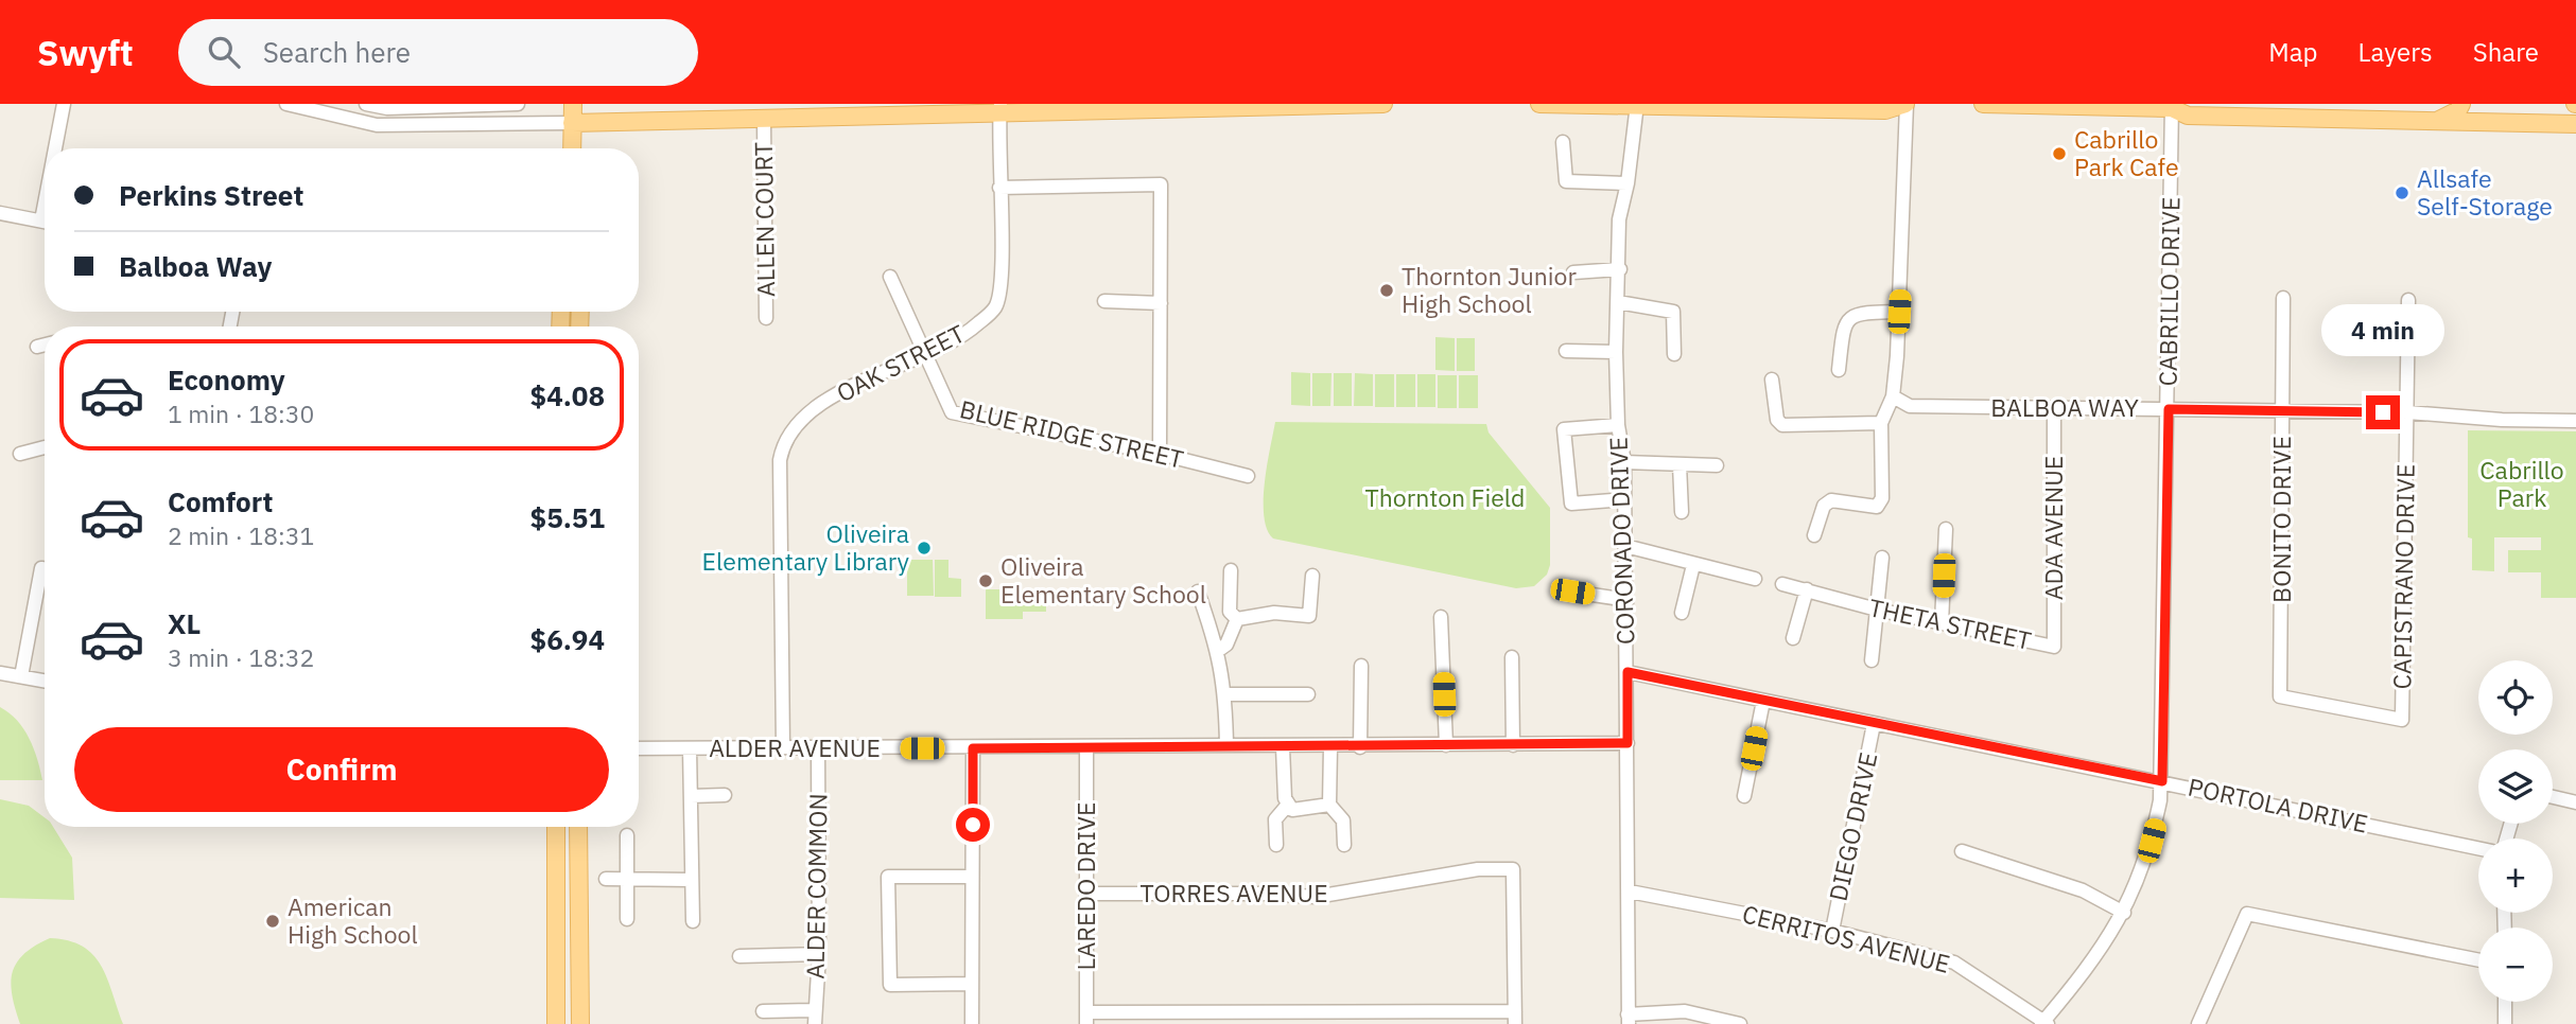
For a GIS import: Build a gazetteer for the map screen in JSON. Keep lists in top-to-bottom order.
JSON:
{
  "streets": {
    "street": [
      "ALLEN COURT",
      "CABRILLO DRIVE",
      "OAK STREET",
      "BALBOA WAY",
      "BLUE RIDGE STREET",
      "BONITO DRIVE",
      "ADA AVENUE",
      "CORONADO DRIVE",
      "CAPISTRANO DRIVE",
      "THETA STREET",
      "ALDER AVENUE",
      "PORTOLA DRIVE",
      "DIEGO DRIVE",
      "ALDER COMMON",
      "LAREDO DRIVE",
      "TORRES AVENUE",
      "CERRITOS AVENUE"
    ]
  },
  "crossings": [
    ["CABRILLO DRIVE", "BALBOA WAY"],
    ["CABRILLO DRIVE", "PORTOLA DRIVE"],
    ["CABRILLO DRIVE", "CERRITOS AVENUE"],
    ["OAK STREET", "BLUE RIDGE STREET"],
    ["OAK STREET", "ALDER AVENUE"],
    ["BALBOA WAY", "BONITO DRIVE"],
    ["BALBOA WAY", "ADA AVENUE"],
    ["BALBOA WAY", "CAPISTRANO DRIVE"],
    ["BONITO DRIVE", "CAPISTRANO DRIVE"],
    ["ADA AVENUE", "THETA STREET"],
    ["CORONADO DRIVE", "ALDER AVENUE"],
    ["CORONADO DRIVE", "PORTOLA DRIVE"],
    ["CORONADO DRIVE", "CERRITOS AVENUE"],
    ["ALDER AVENUE", "ALDER COMMON"],
    ["ALDER AVENUE", "LAREDO DRIVE"],
    ["PORTOLA DRIVE", "DIEGO DRIVE"],
    ["DIEGO DRIVE", "CERRITOS AVENUE"],
    ["LAREDO DRIVE", "TORRES AVENUE"]
  ],
  "parks": ["Cabrillo Park", "Thornton Field"],
  "places": [
    "Cabrillo Park Cafe",
    "Allsafe Self-Storage",
    "Thornton Junior High School",
    "Oliveira Elementary Library",
    "Oliveira Elementary School",
    "American High School"
  ],
  "page": {
    "header": "Swyft",
    "search": "Search here",
    "nav": ["Map", "Layers", "Share"],
    "banner": ["Perkins Street", "Balboa Way"],
    "bubble": "4 min",
    "list": [
      {
        "name": "Economy",
        "note": "1 min · 18:30",
        "value": "$4.08"
      },
      {
        "name": "Comfort",
        "note": "2 min · 18:31",
        "value": "$5.51"
      },
      {
        "name": "XL",
        "note": "3 min · 18:32",
        "value": "$6.94"
      }
    ],
    "map_buttons": ["+", "−"],
    "buttons": "Confirm"
  }
}
